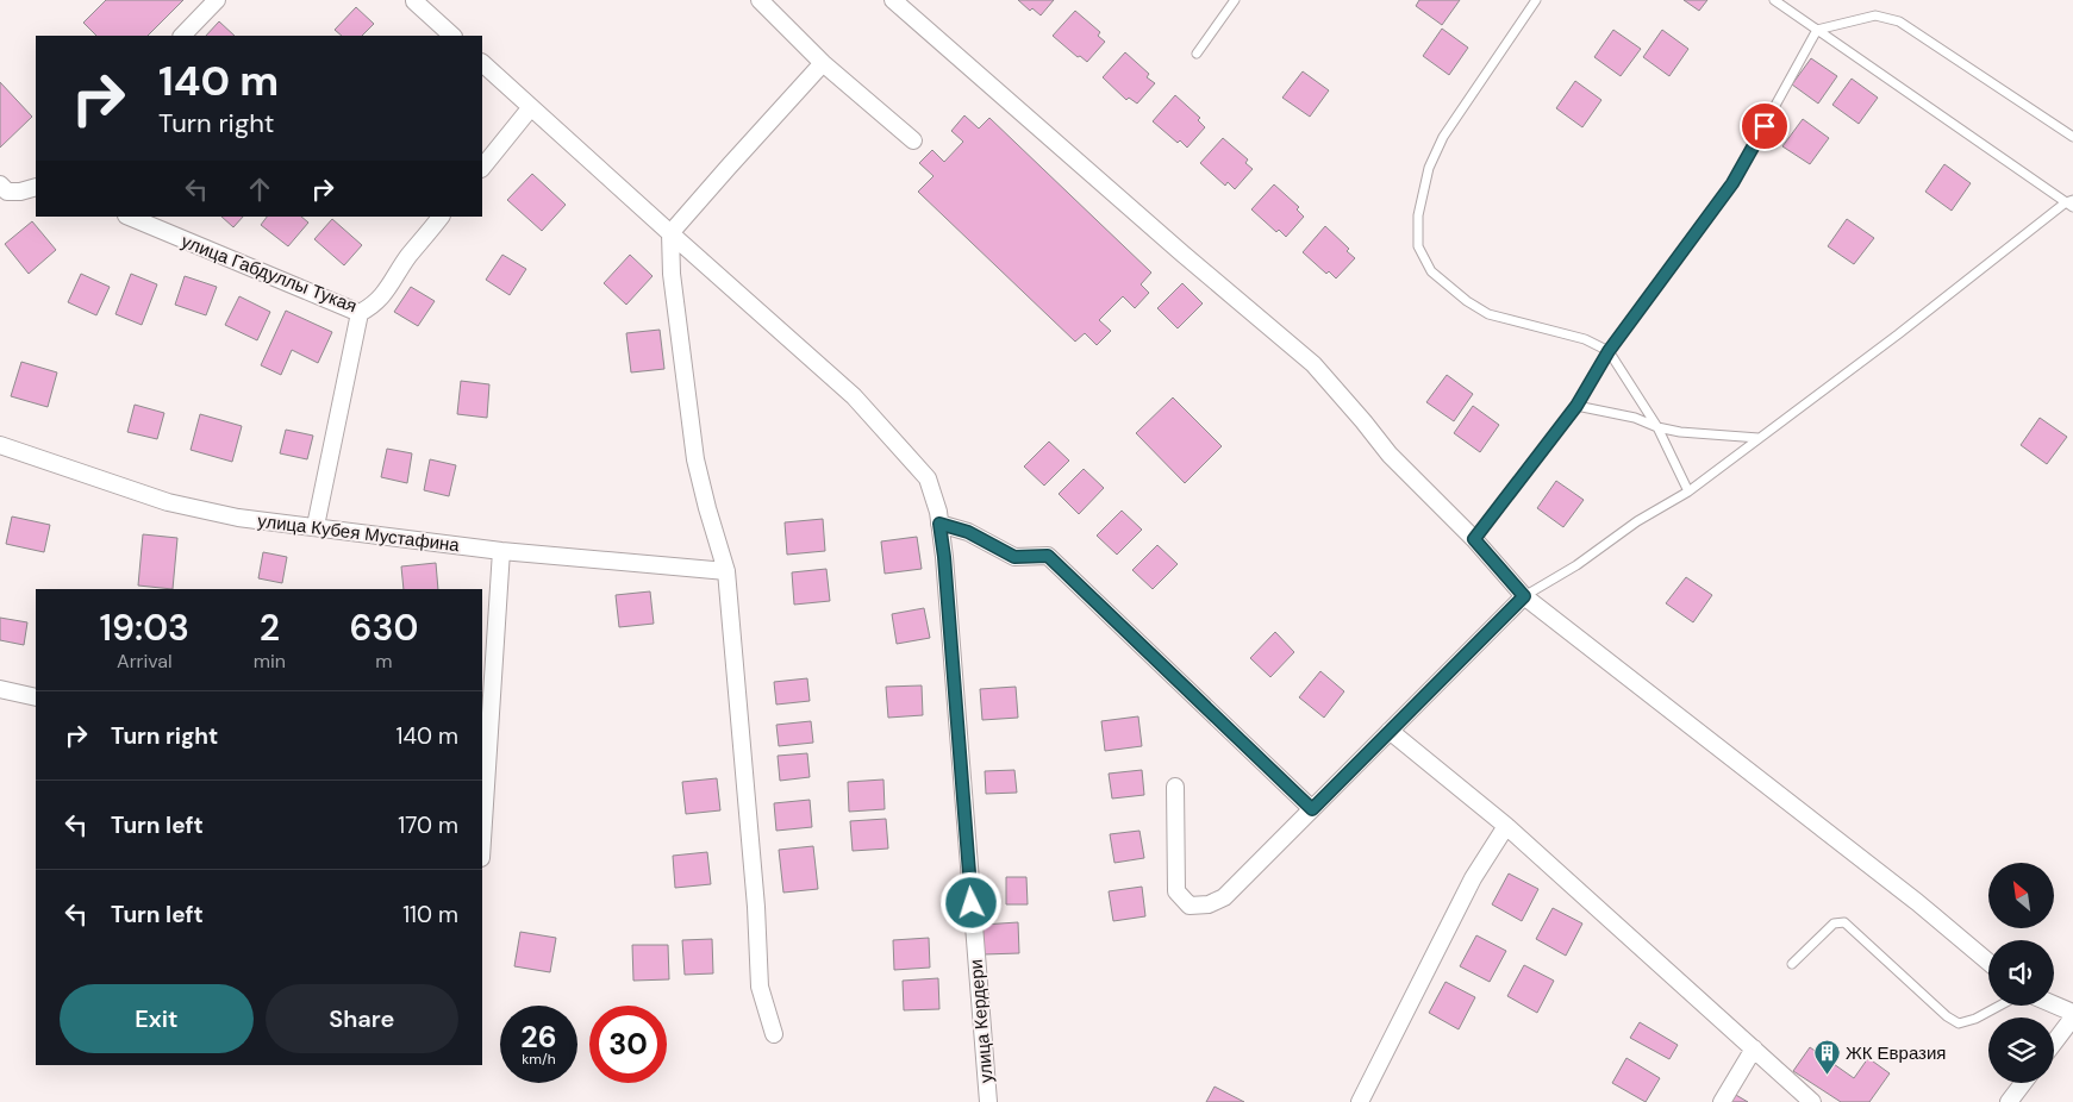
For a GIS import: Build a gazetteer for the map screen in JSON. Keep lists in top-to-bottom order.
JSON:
{
  "streets": {
    "street": ["улица Габдуллы Тукая", "улица Кубея Мустафина", "улица Кердери"]
  },
  "places": {
    "building": ["ЖК Евразия"]
  },
  "north": "top left",
  "page": {
    "turn": ["140 m", "Turn right"],
    "eta": [
      "19:03",
      "Arrival",
      "2",
      "min",
      "630",
      "m"
    ],
    "list": [
      {
        "name": "Turn right",
        "value": "140 m"
      },
      {
        "name": "Turn left",
        "value": "170 m"
      },
      {
        "name": "Turn left",
        "value": "110 m"
      }
    ],
    "buttons": ["Exit", "Share"],
    "speed": "26 km/h",
    "limit": "30"
  }
}
